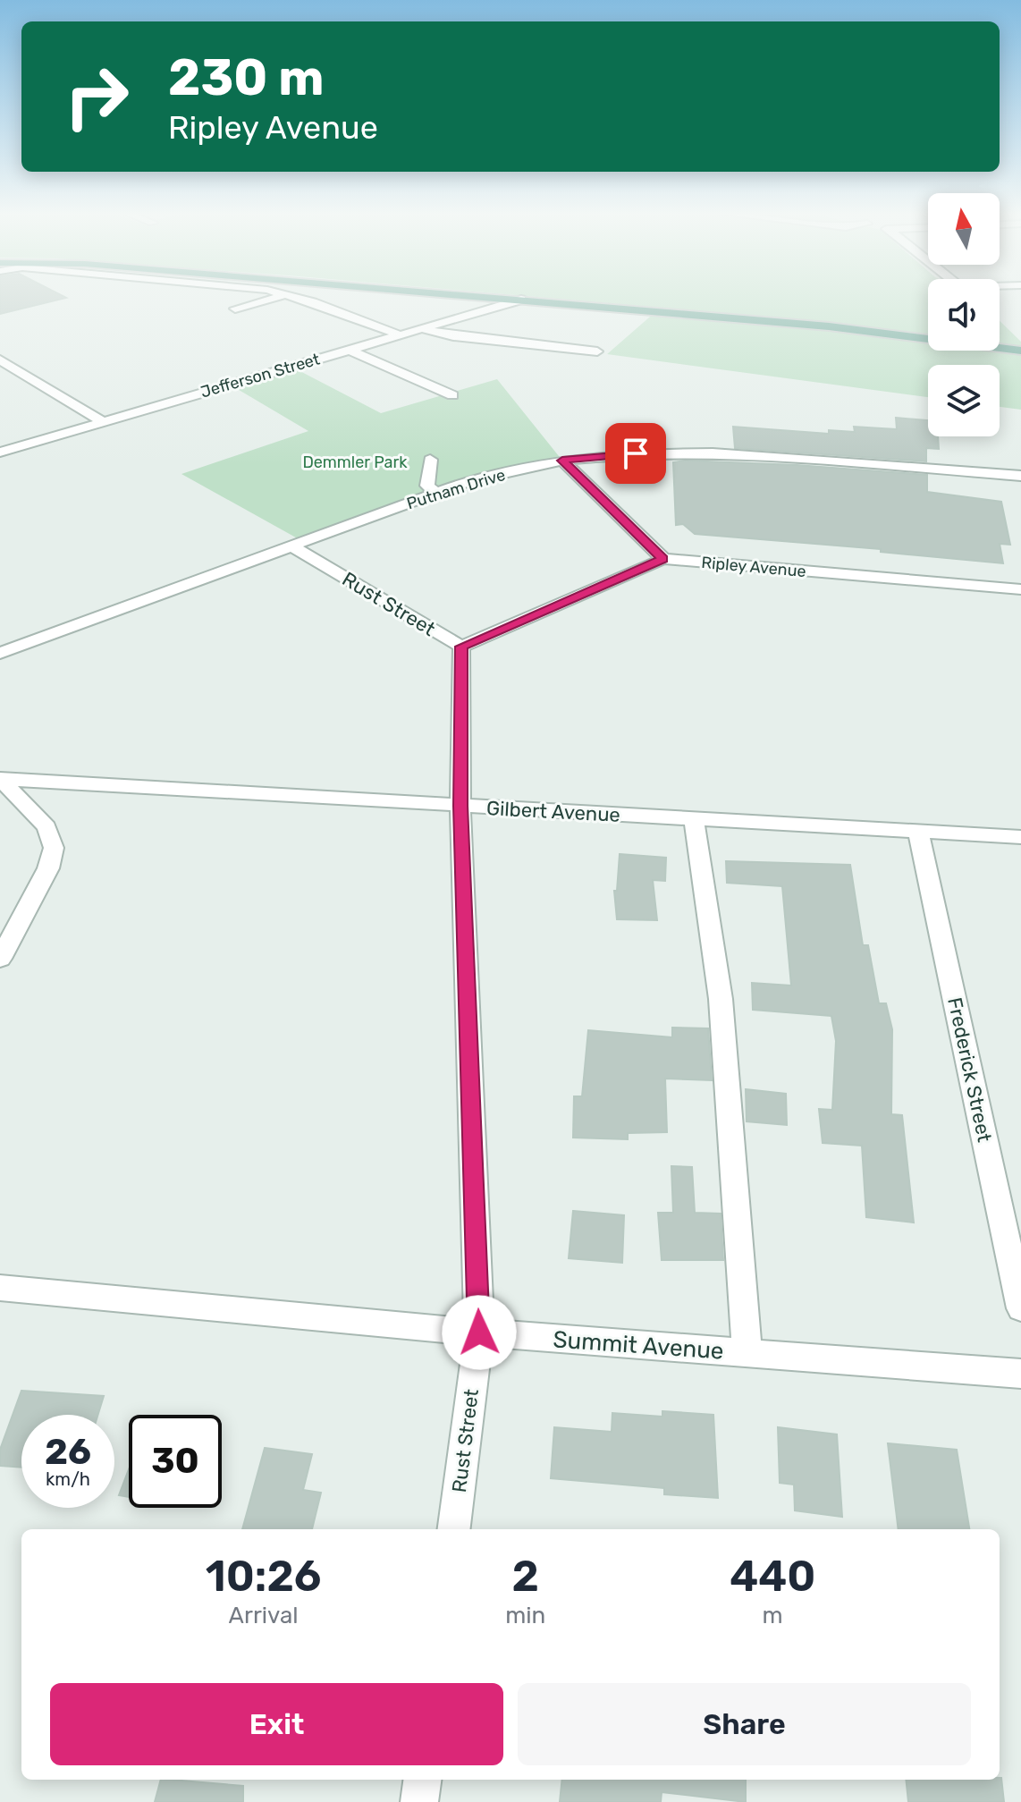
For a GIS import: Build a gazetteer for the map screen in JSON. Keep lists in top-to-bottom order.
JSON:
{
  "streets": {
    "street": [
      "Jefferson Street",
      "Putnam Drive",
      "Ripley Avenue",
      "Rust Street",
      "Gilbert Avenue",
      "Frederick Street",
      "Summit Avenue"
    ]
  },
  "crossings": [
    ["Putnam Drive", "Rust Street"],
    ["Ripley Avenue", "Rust Street"],
    ["Rust Street", "Gilbert Avenue"],
    ["Rust Street", "Summit Avenue"],
    ["Gilbert Avenue", "Frederick Street"]
  ],
  "parks": ["Demmler Park"],
  "north": "top",
  "page": {
    "turn": ["230 m", "Ripley Avenue"],
    "speed": "26 km/h",
    "limit": "30",
    "eta": [
      "10:26",
      "Arrival",
      "2",
      "min",
      "440",
      "m"
    ],
    "buttons": ["Exit", "Share"]
  }
}
